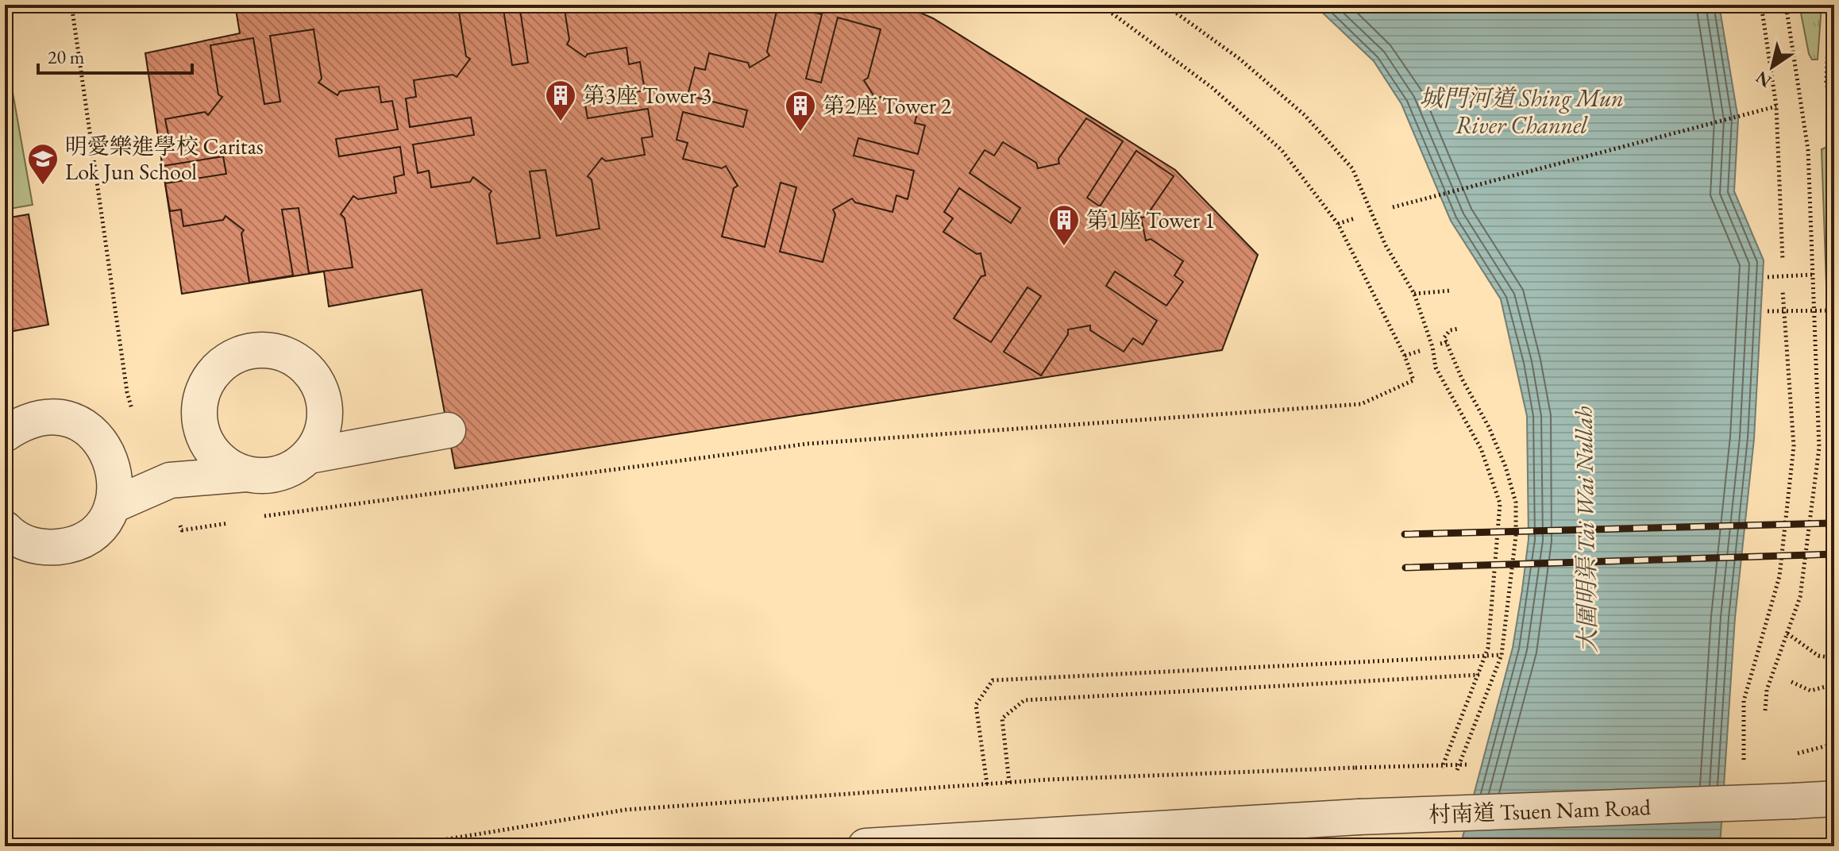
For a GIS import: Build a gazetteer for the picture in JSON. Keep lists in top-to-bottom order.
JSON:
{
  "streets": {
    "street": ["村南道 Tsuen Nam Road"]
  },
  "water": ["城門河道 Shing Mun River Channel", "大圍明渠 Tai Wai Nullah"],
  "places": {
    "building": ["第3座 Tower 3", "第2座 Tower 2", "第1座 Tower 1"],
    "school or university": ["明愛樂進學校 Caritas Lok Jun School"]
  },
  "scale_bar": "20 m",
  "north": "bottom left"
}
